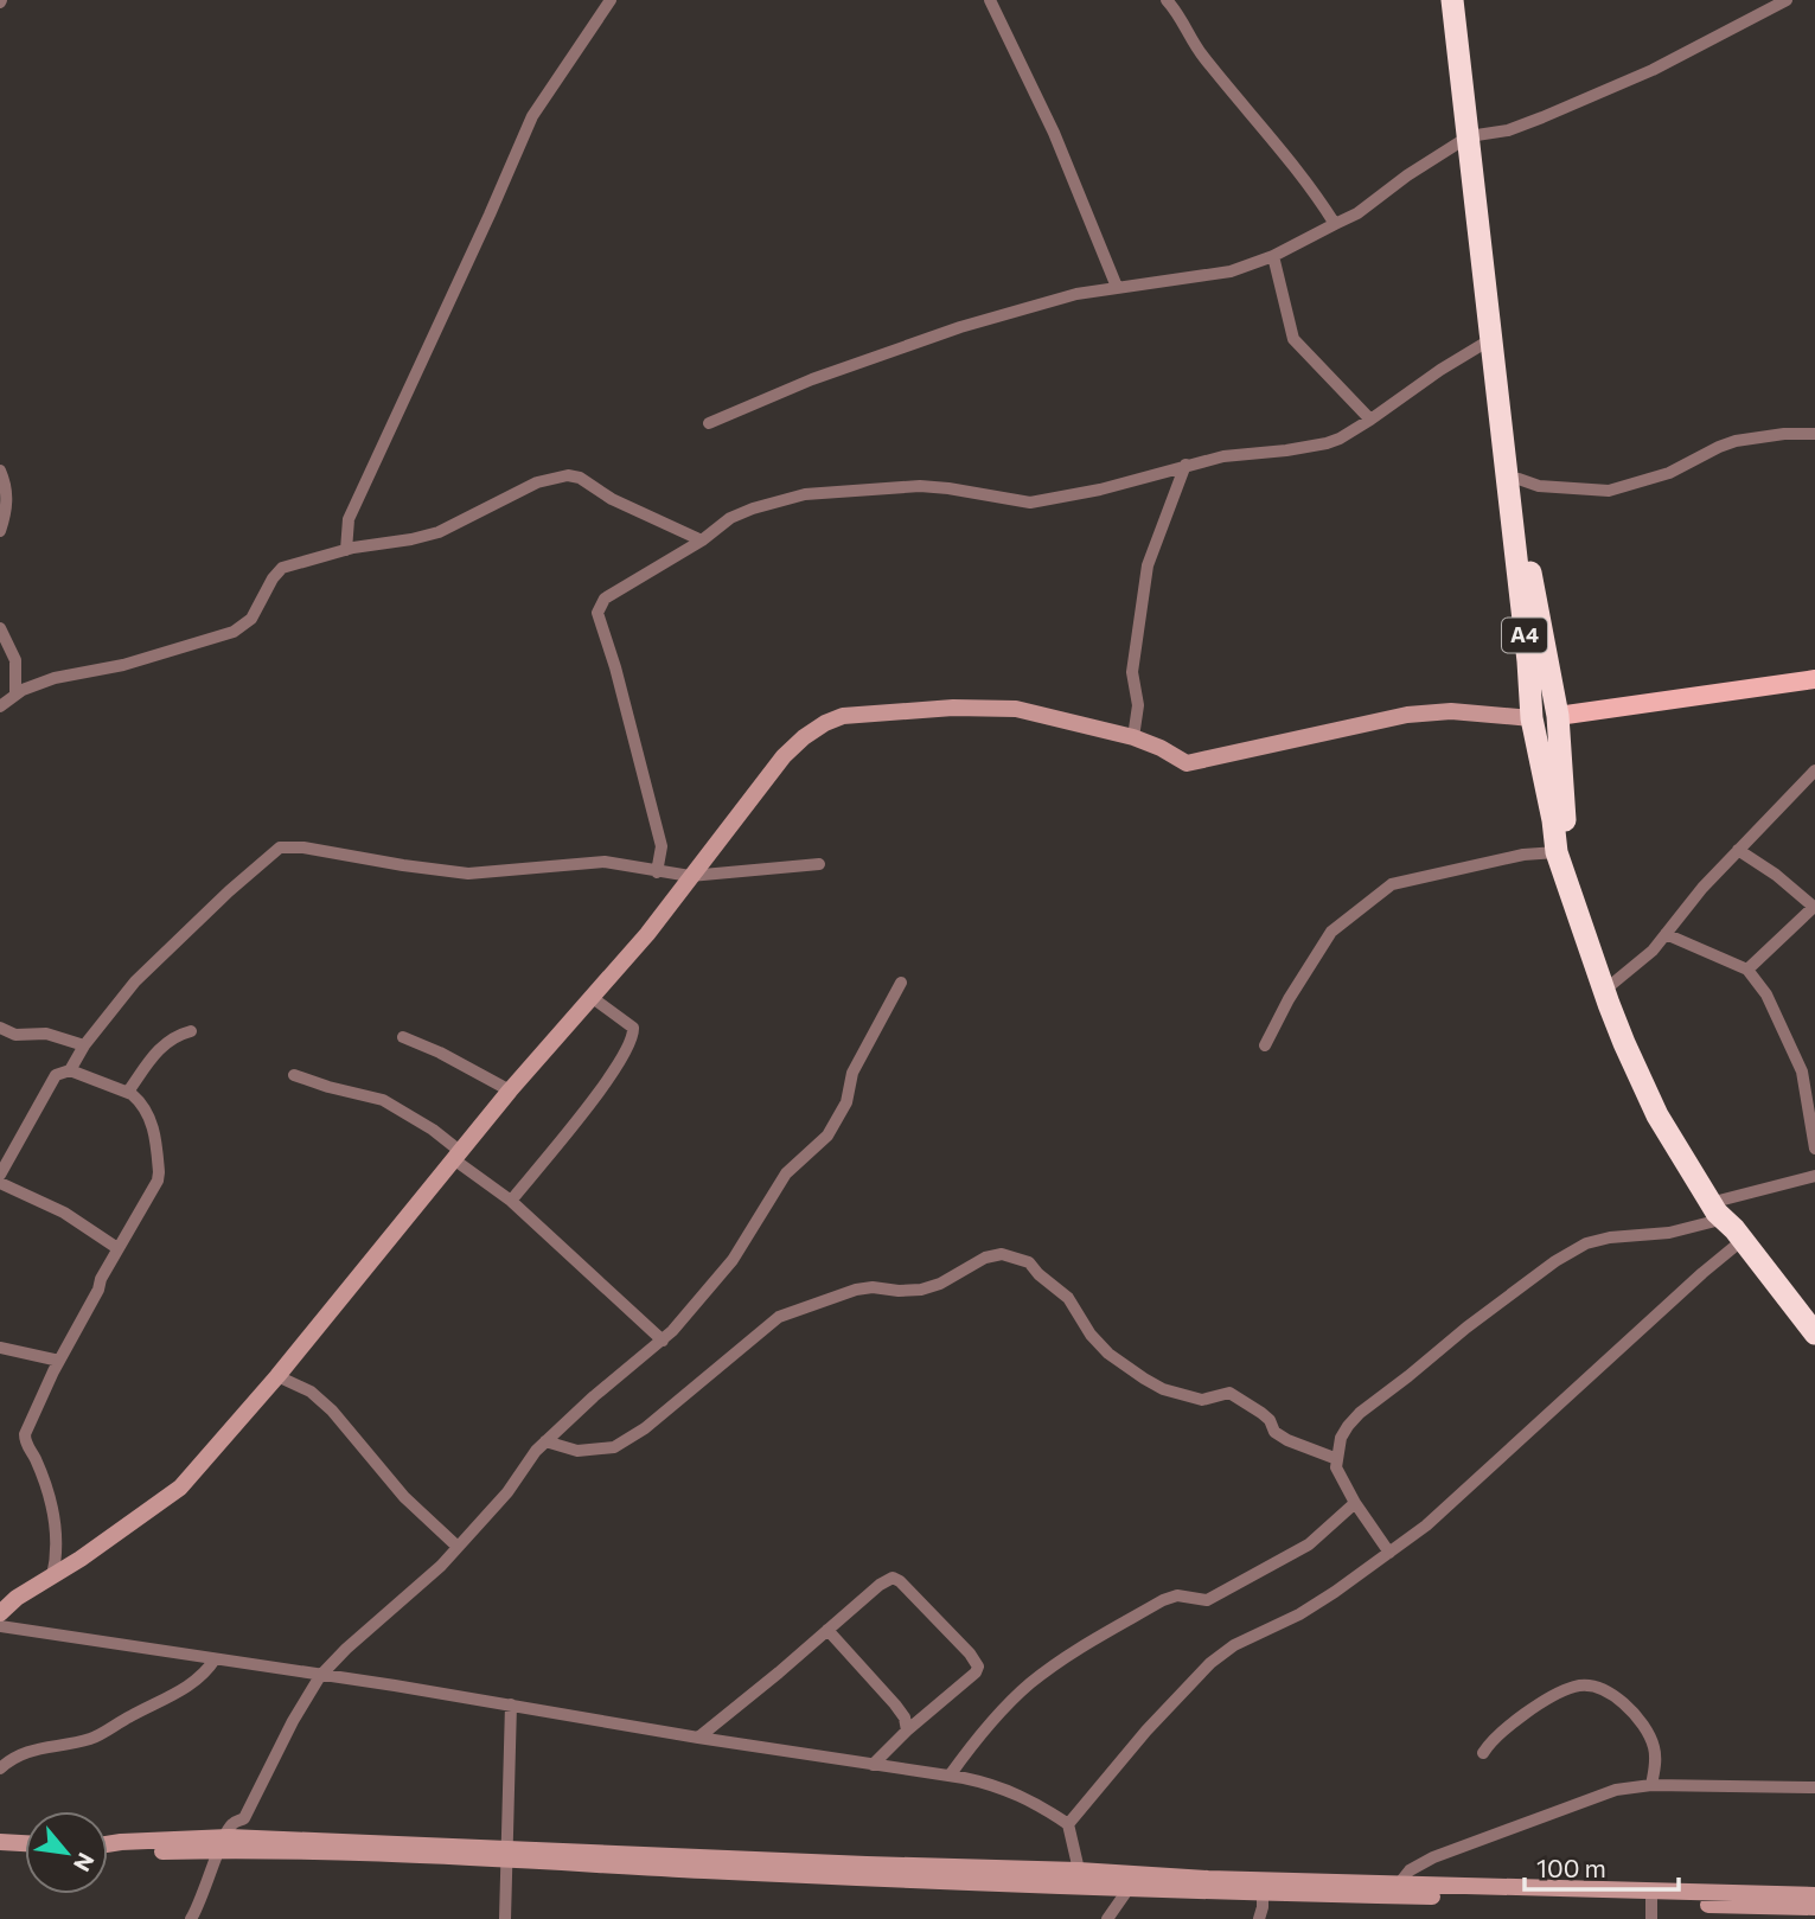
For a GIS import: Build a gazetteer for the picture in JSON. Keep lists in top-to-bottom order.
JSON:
{
  "streets": {
    "highway": ["A4"]
  },
  "scale_bar": "100 m",
  "north": "bottom right"
}
